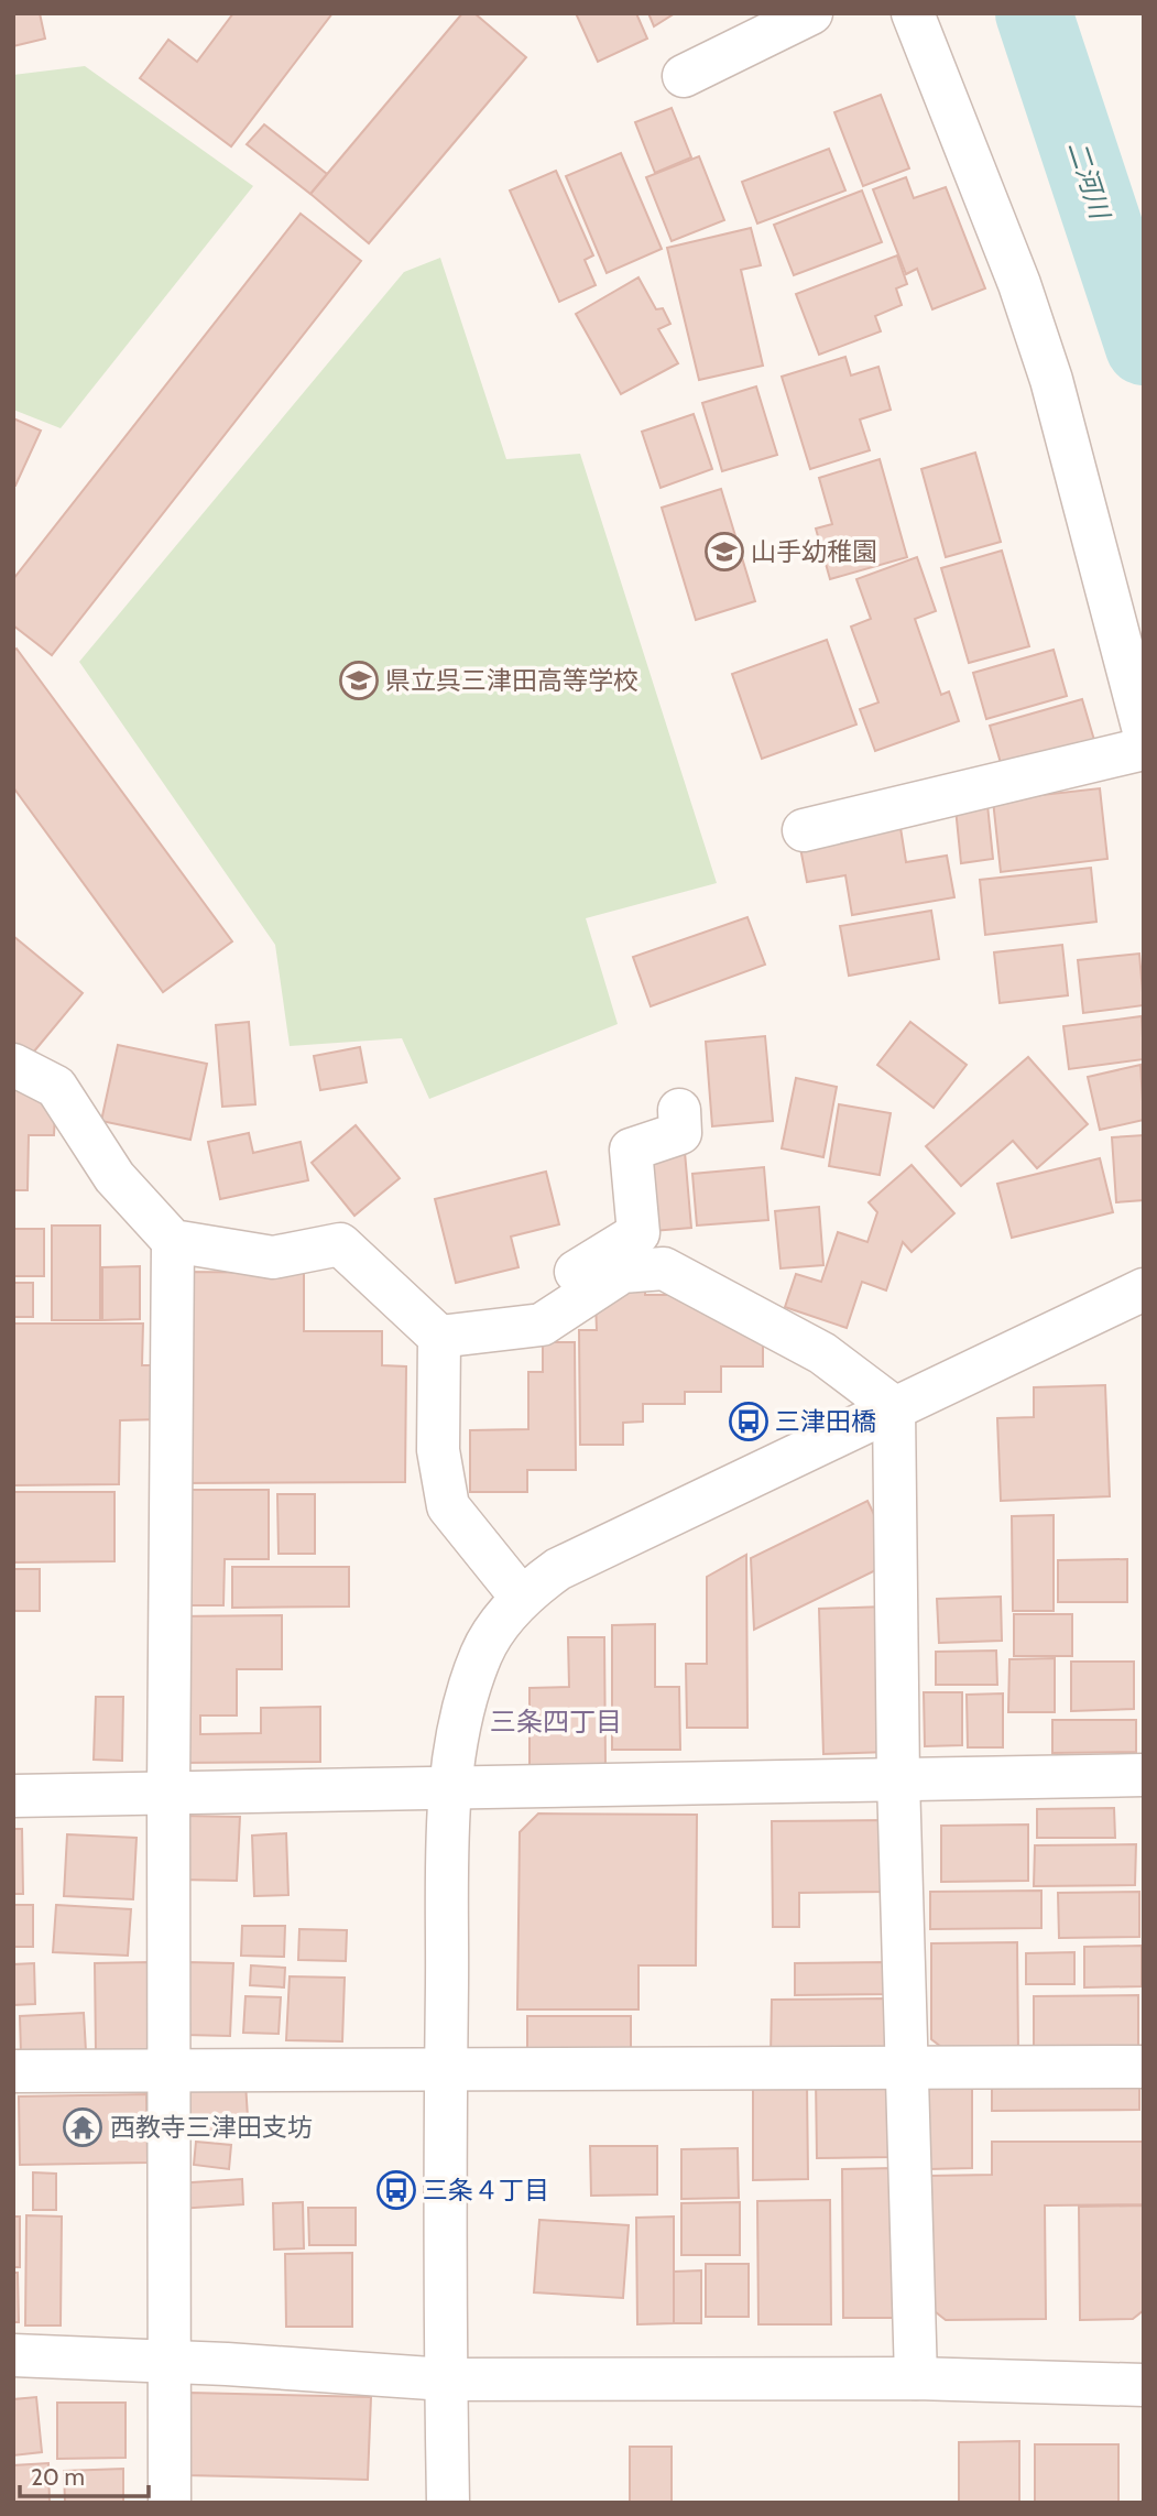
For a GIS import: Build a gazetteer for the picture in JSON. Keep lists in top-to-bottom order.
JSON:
{
  "districts": ["三条四丁目"],
  "water": ["二河川"],
  "places": {
    "school or university": ["山手幼稚園", "県立呉三津田高等学校"],
    "bus stop": ["三津田橋", "三条４丁目"],
    "temple": ["西教寺三津田支坊"]
  },
  "scale_bar": "20 m"
}
